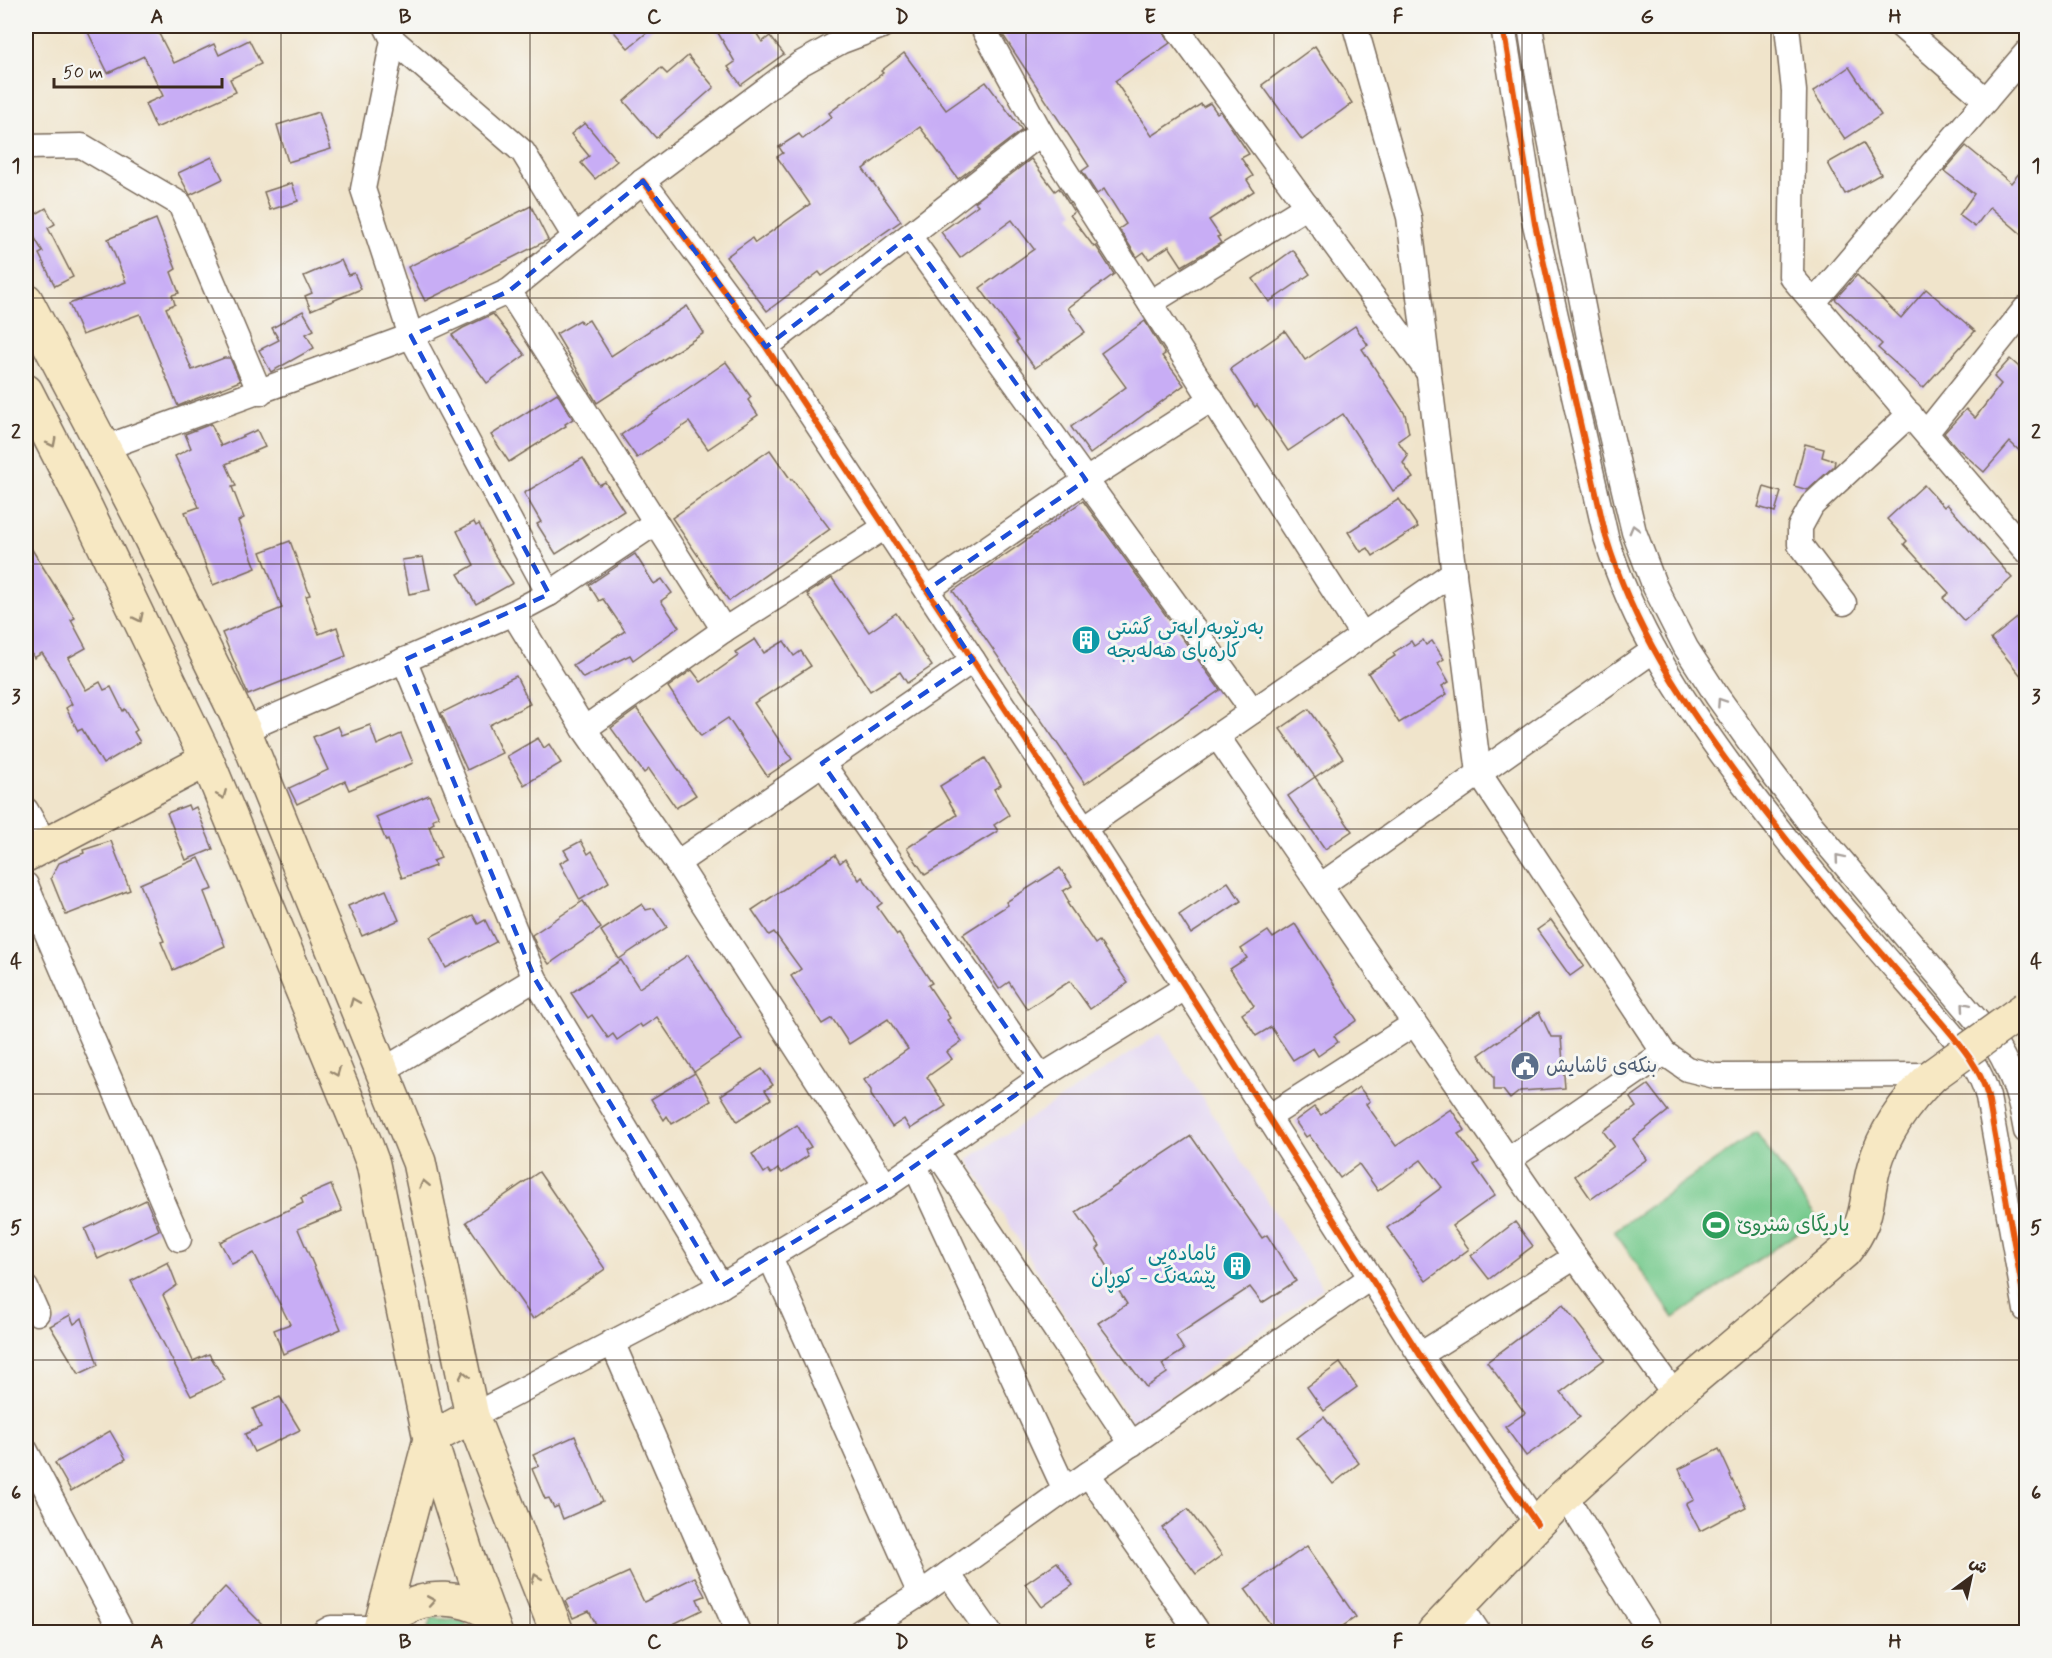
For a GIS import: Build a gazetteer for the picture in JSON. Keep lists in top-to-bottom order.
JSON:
{
  "places": {
    "building": ["بەرێوبەرایەتی گشتی کارەبای هەلەبجە", "ئامادەیی پێشەنگ - کوڕان"],
    "public building": ["بنکەی ئاشایش"],
    "sports": ["یاریگای شنروێ"]
  },
  "scale_bar": "50 m",
  "north": "top right",
  "grid": {
    "columns": [
      "A",
      "B",
      "C",
      "D",
      "E",
      "F",
      "G",
      "H"
    ],
    "rows": [
      "1",
      "2",
      "3",
      "4",
      "5",
      "6"
    ]
  }
}
